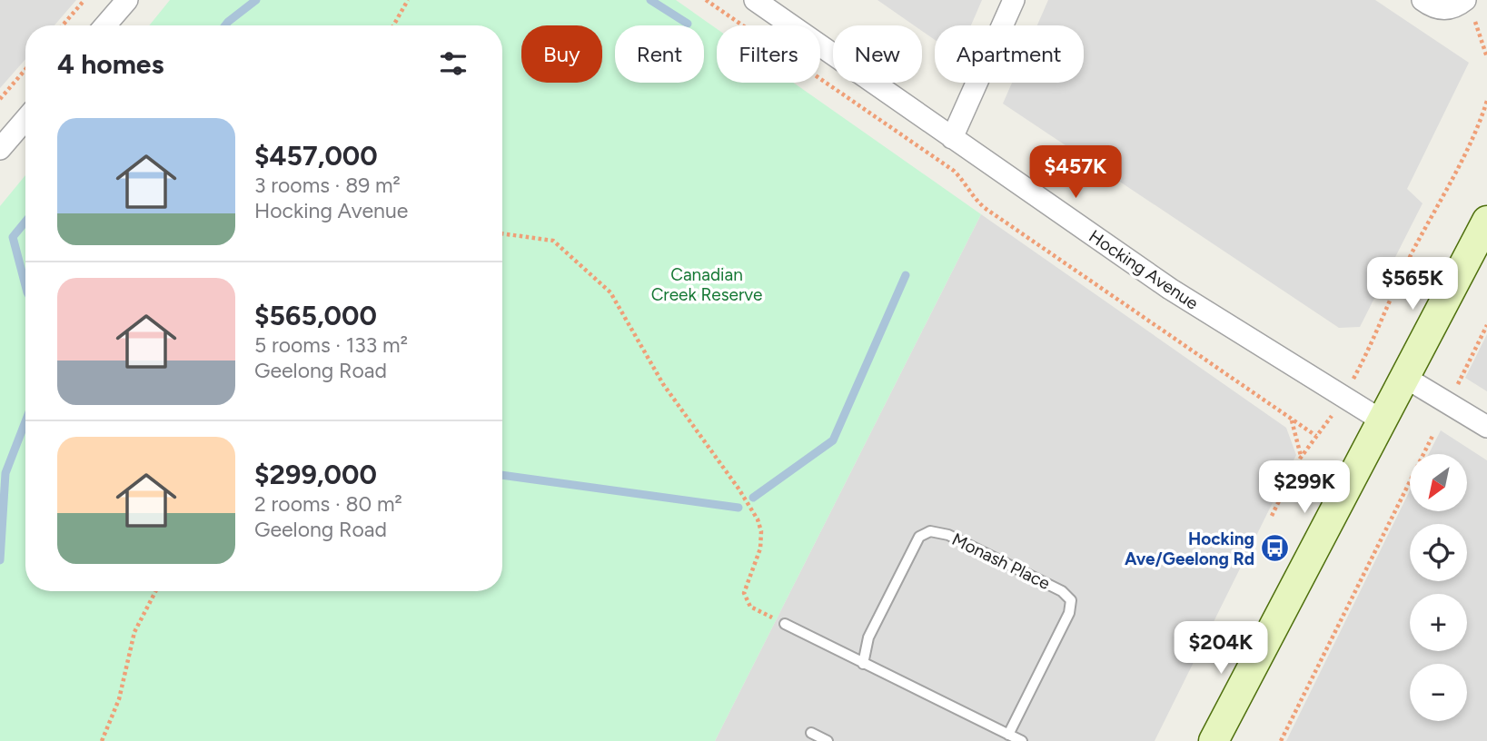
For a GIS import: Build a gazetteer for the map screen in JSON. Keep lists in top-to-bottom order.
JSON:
{
  "streets": {
    "street": ["Hocking Avenue"],
    "lane": ["Monash Place"]
  },
  "parks": ["Canadian Creek Reserve"],
  "places": {
    "bus stop": ["Hocking Ave/Geelong Rd"]
  },
  "north": "bottom left",
  "page": {
    "chip": [
      "Buy",
      "Rent",
      "Filters",
      "New",
      "Apartment"
    ],
    "heading": "4 homes",
    "list": [
      {
        "name": "$457,000",
        "note": "3 rooms · 89 m² · Hocking Avenue"
      },
      {
        "name": "$565,000",
        "note": "5 rooms · 133 m² · Geelong Road"
      },
      {
        "name": "$299,000",
        "note": "2 rooms · 80 m² · Geelong Road"
      }
    ],
    "price": [
      "$457K",
      "$565K",
      "$299K",
      "$204K"
    ],
    "map_buttons": ["+", "−"]
  }
}
